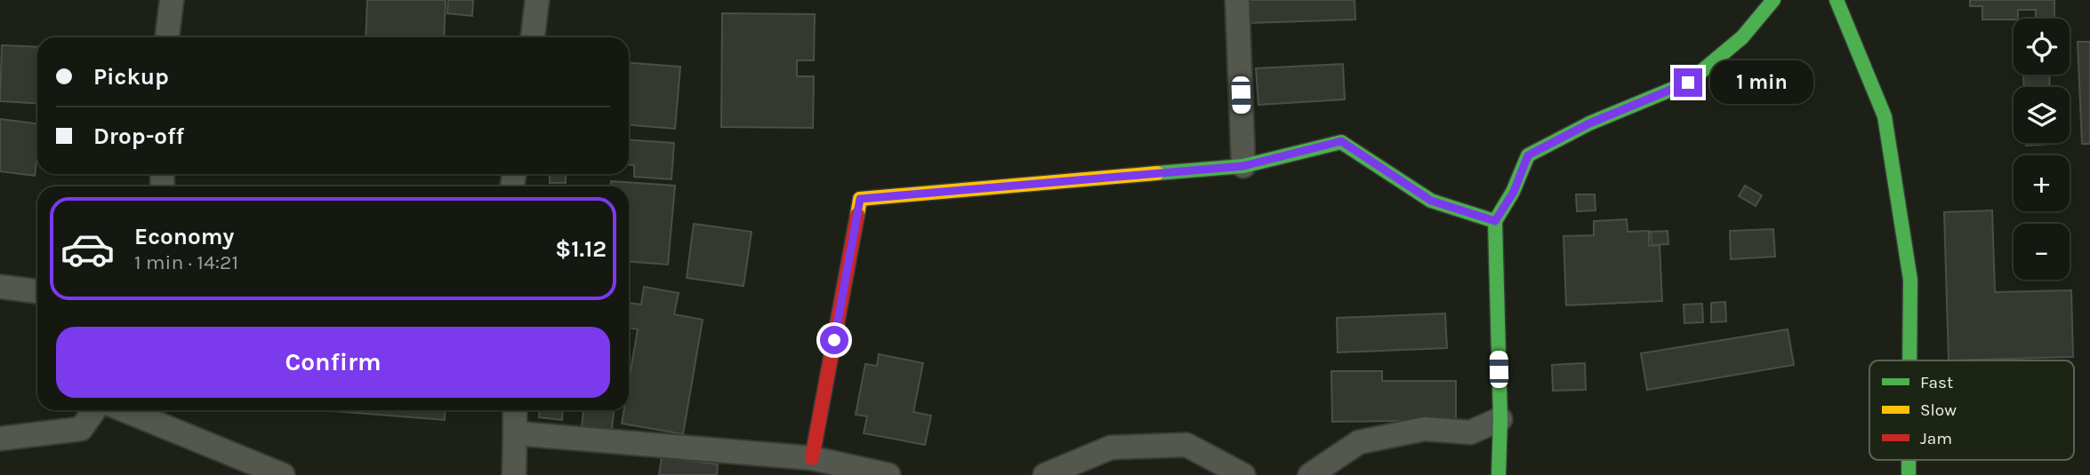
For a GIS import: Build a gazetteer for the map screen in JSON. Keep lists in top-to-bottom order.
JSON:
{
  "legend": ["Fast", "Slow", "Jam"],
  "page": {
    "map_buttons": ["+", "−"],
    "banner": ["Pickup", "Drop-off"],
    "bubble": "1 min",
    "list": [
      {
        "name": "Economy",
        "note": "1 min · 14:21",
        "value": "$1.12"
      }
    ],
    "buttons": "Confirm"
  }
}
